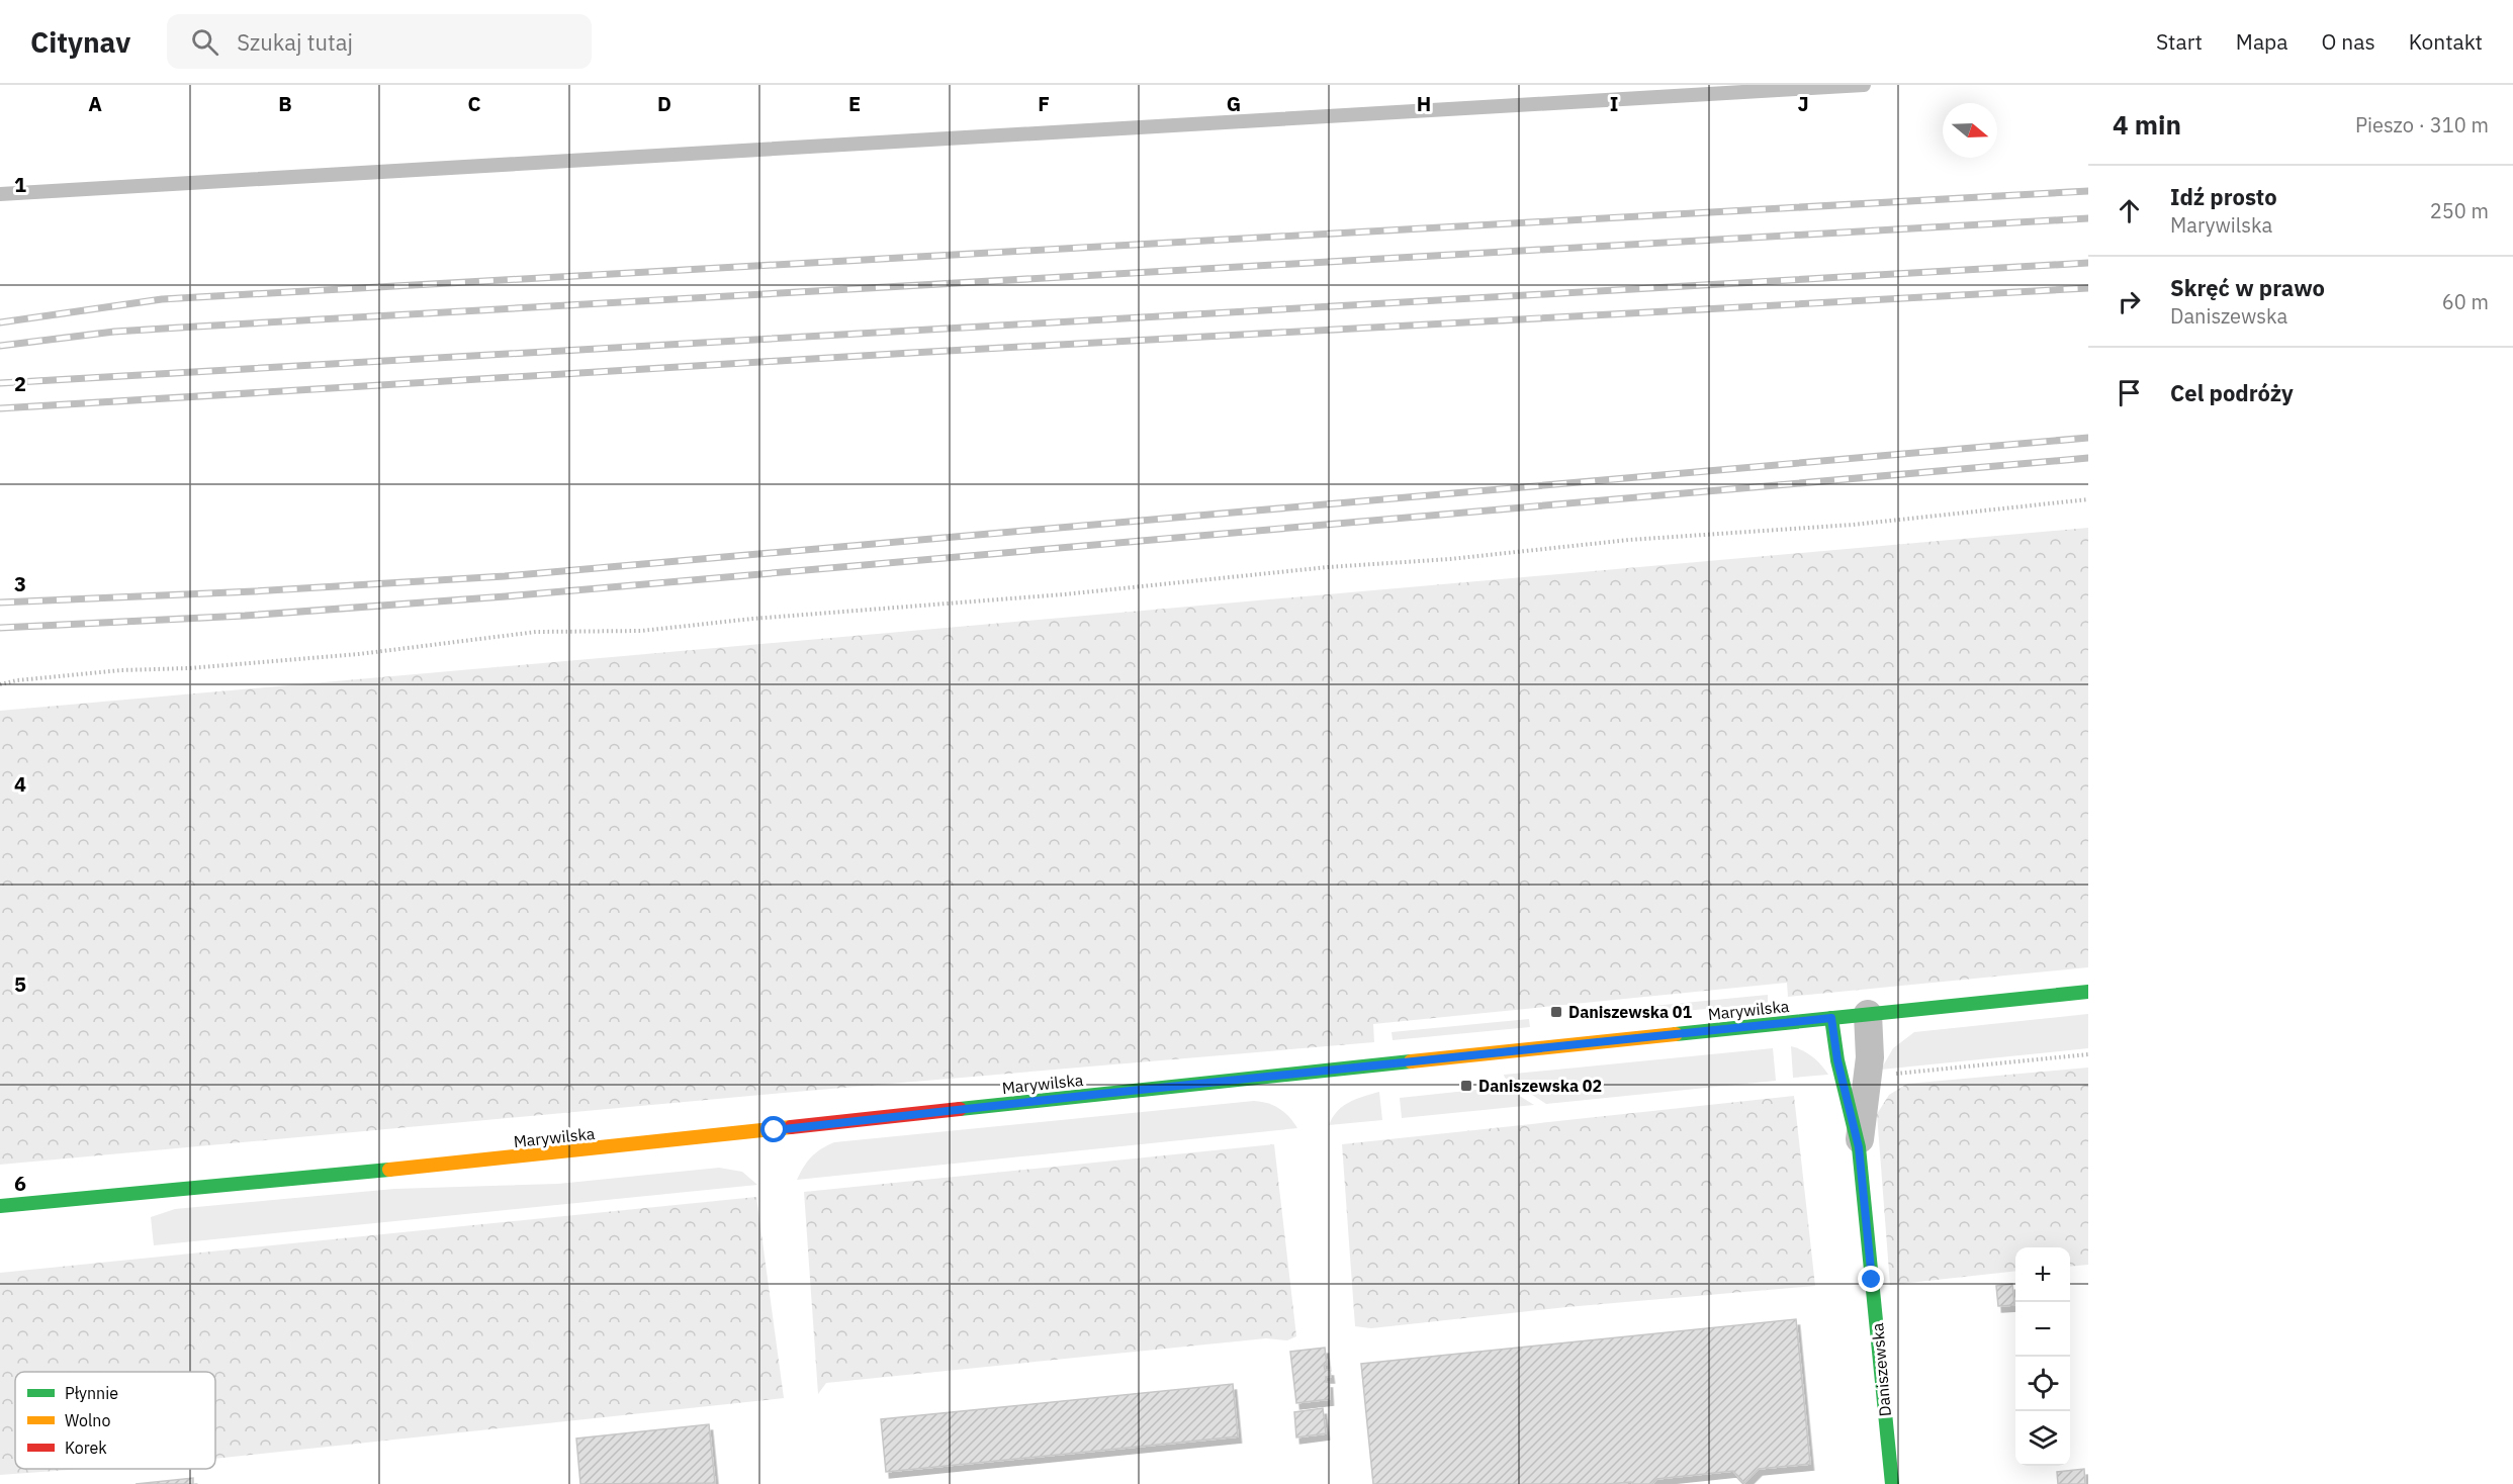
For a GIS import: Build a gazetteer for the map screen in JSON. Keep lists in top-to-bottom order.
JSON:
{
  "streets": {
    "main road": ["Marywilska", "Daniszewska"]
  },
  "crossings": [
    ["Marywilska", "Daniszewska"]
  ],
  "places": {
    "transit": ["Daniszewska 01", "Daniszewska 02"]
  },
  "legend": ["Płynnie", "Wolno", "Korek"],
  "north": "right",
  "page": {
    "header": "Citynav",
    "search": "Szukaj tutaj",
    "nav": [
      "Start",
      "Mapa",
      "O nas",
      "Kontakt"
    ],
    "heading": ["4 min", "Pieszo · 310 m"],
    "list": [
      ["Idź prosto", "Marywilska", "250 m"],
      ["Skręć w prawo", "Daniszewska", "60 m"],
      "Cel podróży"
    ],
    "map_buttons": ["+", "−"]
  },
  "grid": {
    "columns": [
      "A",
      "B",
      "C",
      "D",
      "E",
      "F",
      "G",
      "H",
      "I",
      "J"
    ],
    "rows": [
      "1",
      "2",
      "3",
      "4",
      "5",
      "6"
    ]
  }
}
